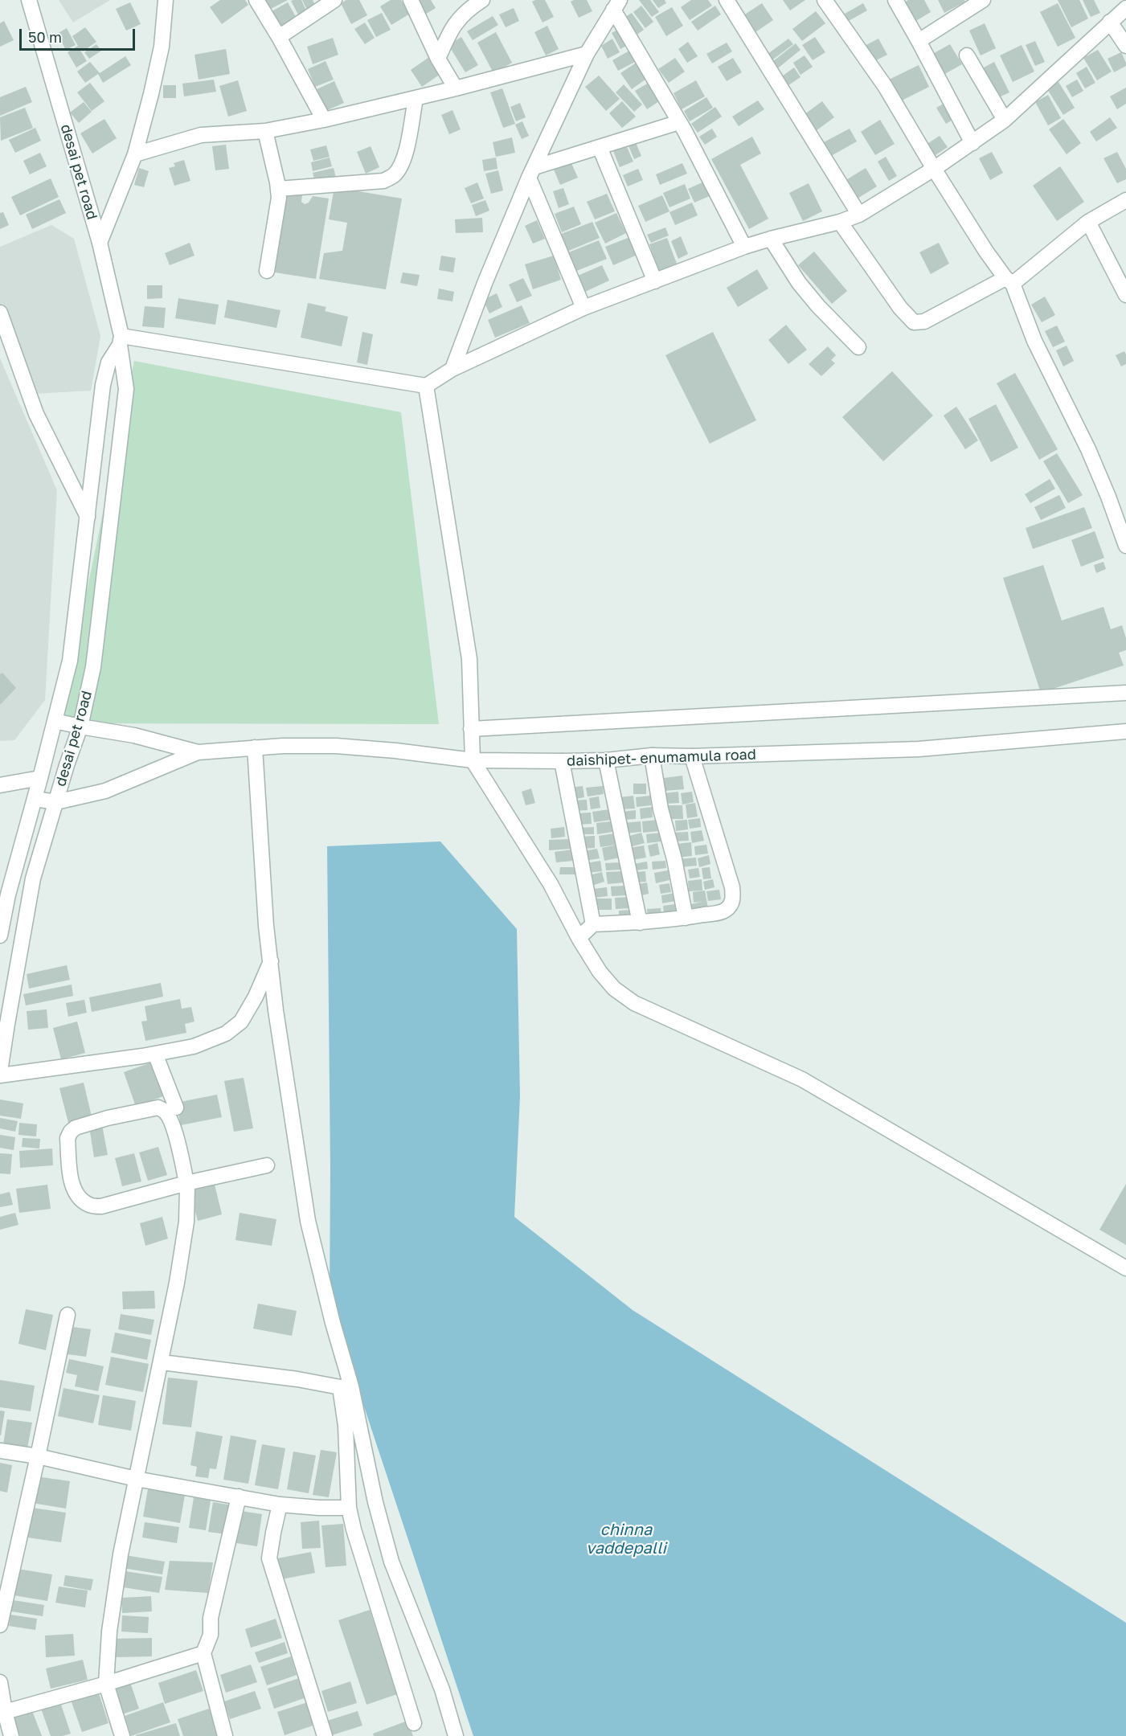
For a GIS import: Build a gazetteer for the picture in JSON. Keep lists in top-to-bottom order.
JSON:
{
  "streets": {
    "street": ["desai pet road", "daishipet- enumamula road"]
  },
  "crossings": [
    ["desai pet road", "daishipet- enumamula road"]
  ],
  "water": ["chinna vaddepalli"],
  "scale_bar": "50 m"
}
